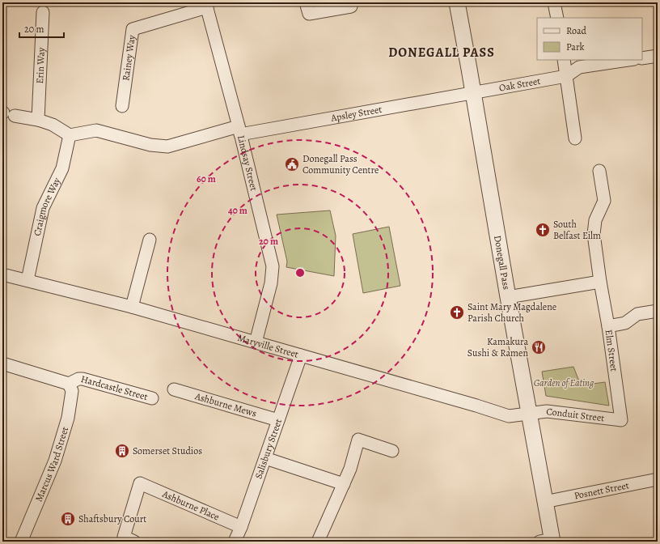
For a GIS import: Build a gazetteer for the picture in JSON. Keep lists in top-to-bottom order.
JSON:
{
  "streets": {
    "street": [
      "Rainey Way",
      "Erin Way",
      "Oak Street",
      "Apsley Street",
      "Lindsay Street",
      "Craigmore Way",
      "Donegall Pass",
      "Maryville Street",
      "Elm Street",
      "Hardcastle Street",
      "Ashburne Mews",
      "Conduit Street",
      "Salisbury Street",
      "Marcus Ward Street",
      "Posnett Street",
      "Ashburne Place"
    ]
  },
  "crossings": [
    ["Rainey Way", "Lindsay Street"],
    ["Oak Street", "Apsley Street"],
    ["Oak Street", "Donegall Pass"],
    ["Apsley Street", "Lindsay Street"],
    ["Apsley Street", "Craigmore Way"],
    ["Apsley Street", "Donegall Pass"],
    ["Lindsay Street", "Maryville Street"],
    ["Craigmore Way", "Maryville Street"],
    ["Donegall Pass", "Maryville Street"],
    ["Donegall Pass", "Conduit Street"],
    ["Donegall Pass", "Posnett Street"],
    ["Maryville Street", "Conduit Street"],
    ["Maryville Street", "Salisbury Street"],
    ["Elm Street", "Conduit Street"],
    ["Hardcastle Street", "Marcus Ward Street"],
    ["Ashburne Mews", "Salisbury Street"],
    ["Salisbury Street", "Ashburne Place"]
  ],
  "districts": ["DONEGALL PASS"],
  "parks": ["Garden of Eating"],
  "places": {
    "public building": ["Donegall Pass Community Centre"],
    "church": ["South Belfast Eilm", "Saint Mary Magdalene Parish Church"],
    "restaurant": ["Kamakura Sushi & Ramen"],
    "building": ["Somerset Studios", "Shaftsbury Court"]
  },
  "legend": ["Road", "Park"],
  "scale_bar": "20 m",
  "rings": ["60 m", "40 m", "20 m"]
}
